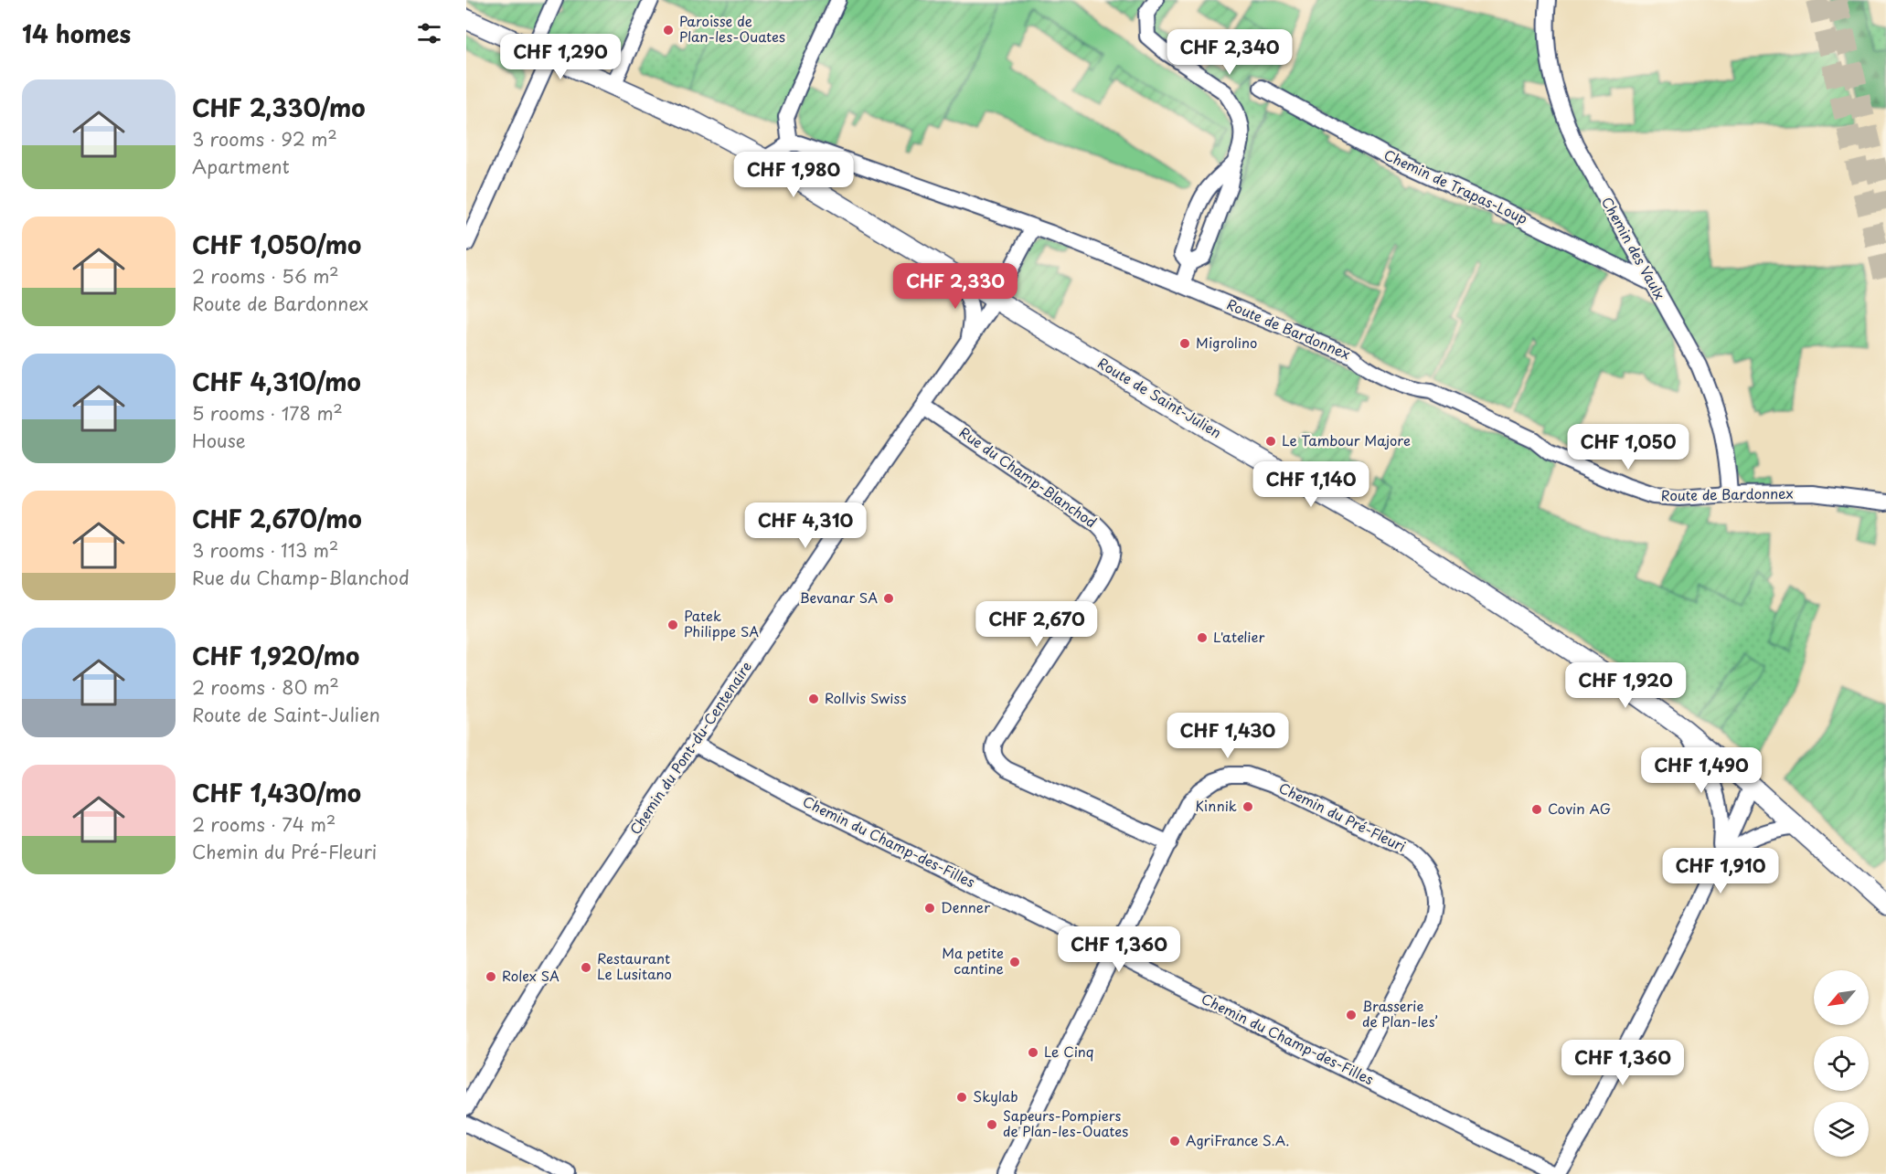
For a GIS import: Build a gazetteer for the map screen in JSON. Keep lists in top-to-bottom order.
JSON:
{
  "streets": {
    "main road": ["Route de Saint-Julien"],
    "street": [
      "Chemin de Trapas-Loup",
      "Chemin des Vaulx",
      "Route de Bardonnex",
      "Rue du Champ-Blanchod",
      "Chemin du Pont-du-Centenaire",
      "Chemin du Pré-Fleuri",
      "Chemin du Champ-des-Filles"
    ]
  },
  "crossings": [
    ["Chemin de Trapas-Loup", "Chemin des Vaulx"],
    ["Chemin des Vaulx", "Route de Bardonnex"],
    ["Route de Saint-Julien", "Chemin du Pont-du-Centenaire"],
    ["Rue du Champ-Blanchod", "Chemin du Pont-du-Centenaire"],
    ["Rue du Champ-Blanchod", "Chemin du Pré-Fleuri"],
    ["Chemin du Pont-du-Centenaire", "Chemin du Champ-des-Filles"],
    ["Chemin du Pré-Fleuri", "Chemin du Champ-des-Filles"]
  ],
  "places": [
    "Paroisse de Plan-les-Ouates",
    "Migrolino",
    "Le Tambour Majore",
    "Bevanar SA",
    "Patek Philippe SA",
    "L'atelier",
    "Rollvis Swiss",
    "Kinnik",
    "Covin AG",
    "Denner",
    "Ma petite cantine",
    "Restaurant Le Lusitano",
    "Rolex SA",
    "Brasserie de Plan-les’",
    "Le Cinq",
    "Skylab",
    "Sapeurs-Pompiers de Plan-les-Ouates",
    "AgriFrance S.A."
  ],
  "north": "bottom left",
  "page": {
    "heading": "14 homes",
    "price": [
      "CHF 2,340",
      "CHF 1,290",
      "CHF 1,980",
      "CHF 2,330",
      "CHF 1,050",
      "CHF 1,140",
      "CHF 4,310",
      "CHF 2,670",
      "CHF 1,920",
      "CHF 1,430",
      "CHF 1,490",
      "CHF 1,910",
      "CHF 1,360",
      "CHF 1,360"
    ],
    "list": [
      {
        "name": "CHF 2,330/mo",
        "note": "3 rooms · 92 m² · Apartment"
      },
      {
        "name": "CHF 1,050/mo",
        "note": "2 rooms · 56 m² · Route de Bardonnex"
      },
      {
        "name": "CHF 4,310/mo",
        "note": "5 rooms · 178 m² · House"
      },
      {
        "name": "CHF 2,670/mo",
        "note": "3 rooms · 113 m² · Rue du Champ-Blanchod"
      },
      {
        "name": "CHF 1,920/mo",
        "note": "2 rooms · 80 m² · Route de Saint-Julien"
      },
      {
        "name": "CHF 1,430/mo",
        "note": "2 rooms · 74 m² · Chemin du Pré-Fleuri"
      }
    ]
  }
}
